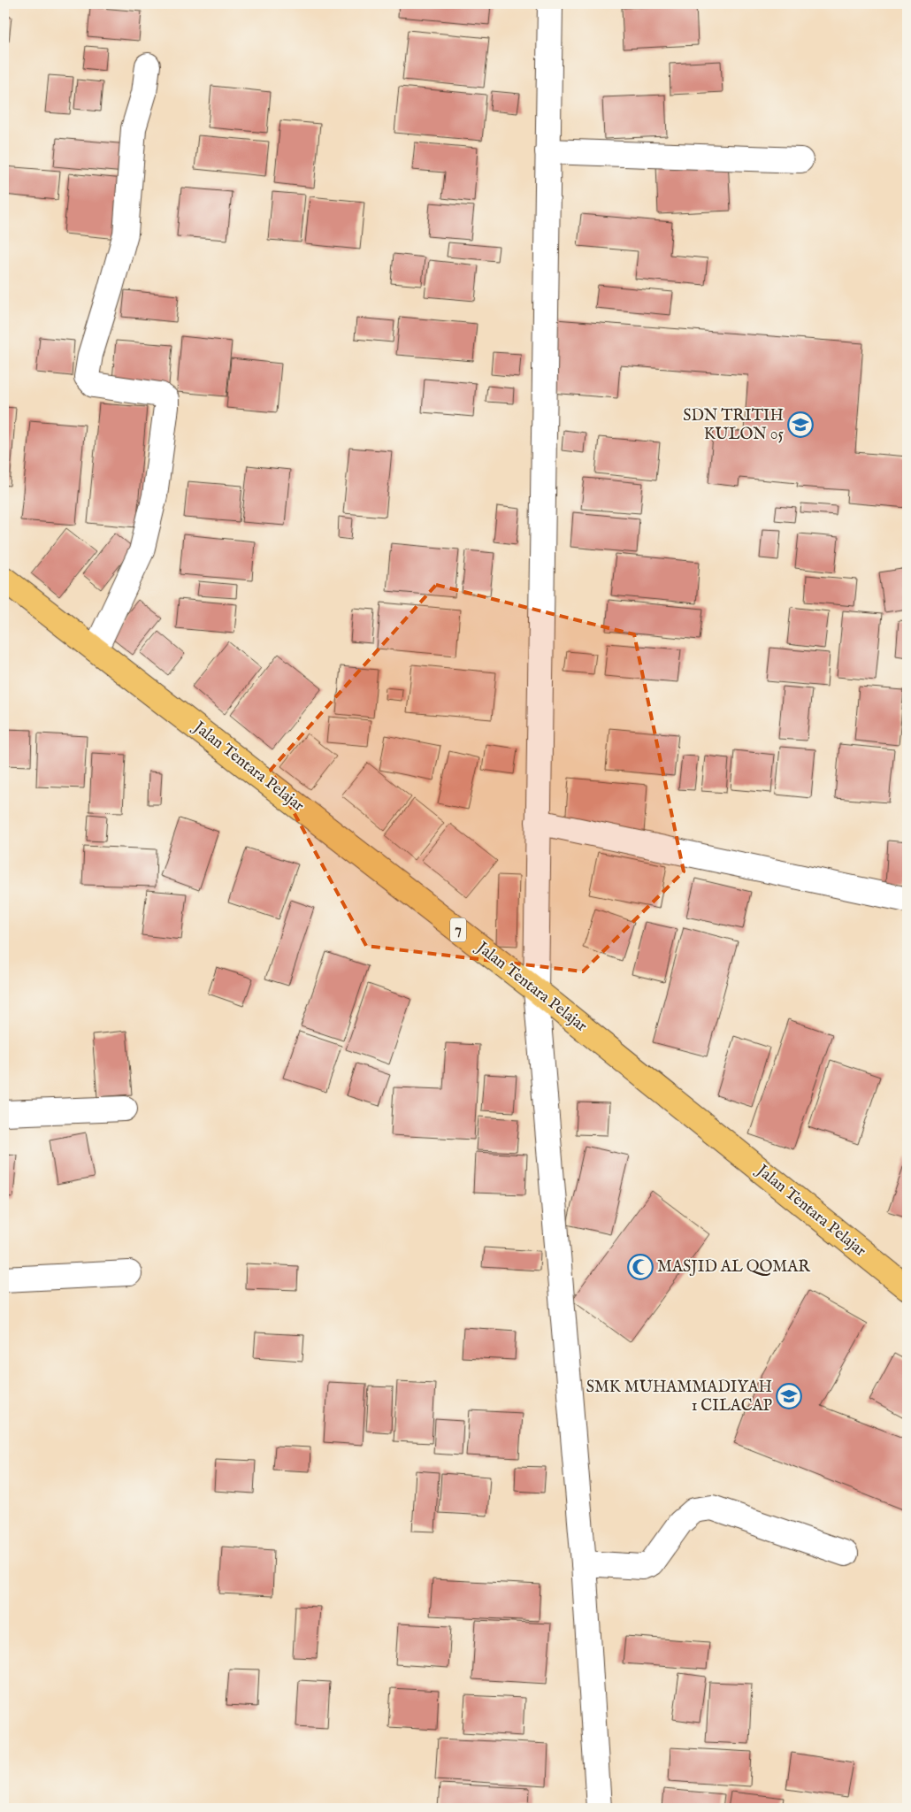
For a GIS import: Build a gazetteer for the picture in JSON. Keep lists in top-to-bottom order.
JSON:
{
  "streets": {
    "highway": ["Jalan Tentara Pelajar", "7"]
  },
  "places": {
    "school or university": ["SDN TRITIH KULON 05", "SMK MUHAMMADIYAH 1 CILACAP"],
    "mosque": ["MASJID AL QOMAR"]
  }
}
